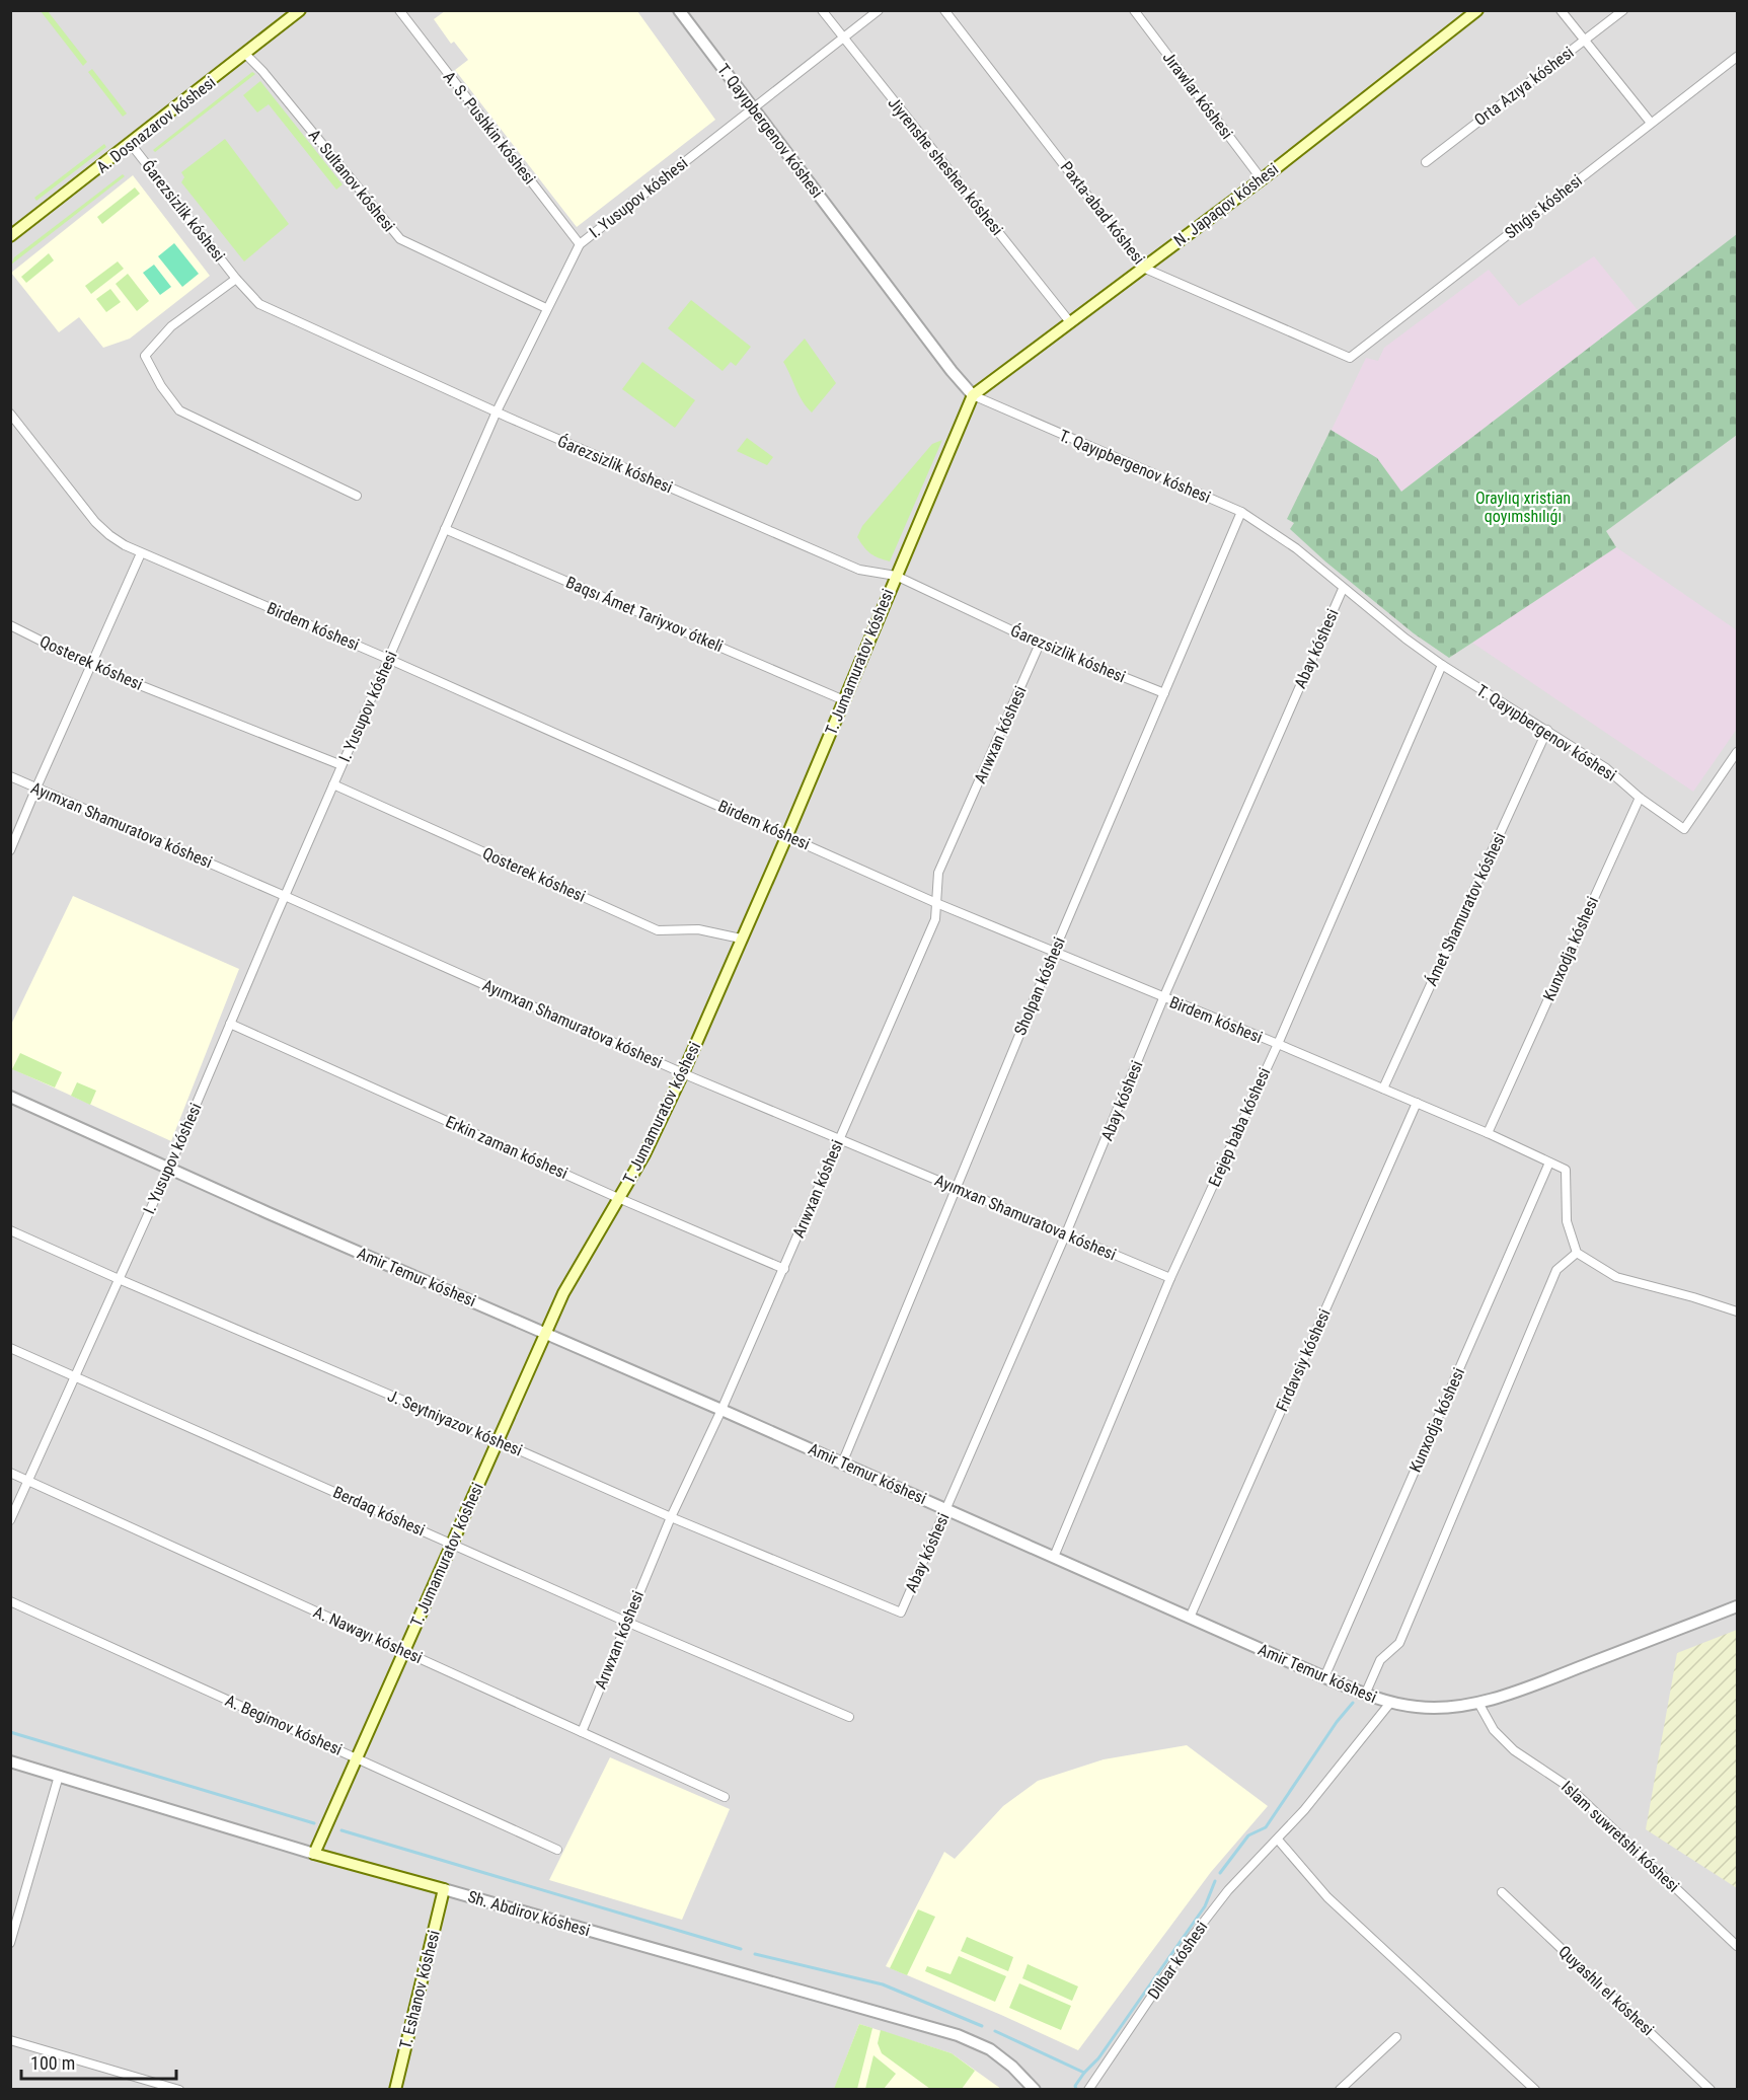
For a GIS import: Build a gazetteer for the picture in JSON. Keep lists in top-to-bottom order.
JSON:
{
  "streets": {
    "main road": [
      "A. Dosnazarov kóshesi",
      "N. Japaqov kóshesi",
      "T. Jumamuratov kóshesi",
      "Sh. Abdirov kóshesi",
      "T. Eshanov kóshesi"
    ],
    "street": [
      "Orta Azıya kóshesi",
      "Jırawlar kóshesi",
      "A. S. Pushkin kóshesi",
      "T. Qayıpbergenov kóshesi",
      "Jiyrenshe sheshen kóshesi",
      "A. Sultanov kóshesi",
      "I. Yusupov kóshesi",
      "Shıǵıs kóshesi",
      "Ǵarezsizlik kóshesi",
      "Paxta-abad kóshesi",
      "Baqsı Ámet Tariyxov ótkeli",
      "Birdem kóshesi",
      "Abay kóshesi",
      "Qosterek kóshesi",
      "Arıwxan kóshesi",
      "Ayımxan Shamuratova kóshesi",
      "Ámet Shamuratov kóshesi",
      "Kunxodja kóshesi",
      "Sholpan kóshesi",
      "Erejep baba kóshesi",
      "Erkin zaman kóshesi",
      "Amir Temur kóshesi",
      "Firdavsiy kóshesi",
      "J. Seytniyazov kóshesi",
      "Berdaq kóshesi",
      "A. Nawayı kóshesi",
      "A. Begimov kóshesi",
      "Islam suwretshi kóshesi",
      "Dilbar kóshesi",
      "Quyashlı el kóshesi"
    ]
  },
  "crossings": [
    ["Jırawlar kóshesi", "N. Japaqov kóshesi"],
    ["A. Dosnazarov kóshesi", "A. Sultanov kóshesi"],
    ["A. Dosnazarov kóshesi", "Ǵarezsizlik kóshesi"],
    ["A. S. Pushkin kóshesi", "I. Yusupov kóshesi"],
    ["T. Qayıpbergenov kóshesi", "I. Yusupov kóshesi"],
    ["T. Qayıpbergenov kóshesi", "N. Japaqov kóshesi"],
    ["T. Qayıpbergenov kóshesi", "Abay kóshesi"],
    ["T. Qayıpbergenov kóshesi", "T. Jumamuratov kóshesi"],
    ["T. Qayıpbergenov kóshesi", "Ámet Shamuratov kóshesi"],
    ["T. Qayıpbergenov kóshesi", "Kunxodja kóshesi"],
    ["T. Qayıpbergenov kóshesi", "Sholpan kóshesi"],
    ["T. Qayıpbergenov kóshesi", "Erejep baba kóshesi"],
    ["Jiyrenshe sheshen kóshesi", "I. Yusupov kóshesi"],
    ["Jiyrenshe sheshen kóshesi", "N. Japaqov kóshesi"],
    ["A. Sultanov kóshesi", "I. Yusupov kóshesi"],
    ["I. Yusupov kóshesi", "Ǵarezsizlik kóshesi"],
    ["I. Yusupov kóshesi", "Baqsı Ámet Tariyxov ótkeli"],
    ["I. Yusupov kóshesi", "Birdem kóshesi"],
    ["I. Yusupov kóshesi", "Qosterek kóshesi"],
    ["I. Yusupov kóshesi", "Ayımxan Shamuratova kóshesi"],
    ["I. Yusupov kóshesi", "Erkin zaman kóshesi"],
    ["I. Yusupov kóshesi", "Amir Temur kóshesi"],
    ["I. Yusupov kóshesi", "J. Seytniyazov kóshesi"],
    ["I. Yusupov kóshesi", "Berdaq kóshesi"],
    ["I. Yusupov kóshesi", "A. Nawayı kóshesi"],
    ["N. Japaqov kóshesi", "Paxta-abad kóshesi"],
    ["N. Japaqov kóshesi", "T. Jumamuratov kóshesi"],
    ["Shıǵıs kóshesi", "Paxta-abad kóshesi"],
    ["Ǵarezsizlik kóshesi", "T. Jumamuratov kóshesi"],
    ["Ǵarezsizlik kóshesi", "Arıwxan kóshesi"],
    ["Ǵarezsizlik kóshesi", "Sholpan kóshesi"],
    ["Baqsı Ámet Tariyxov ótkeli", "T. Jumamuratov kóshesi"],
    ["Birdem kóshesi", "Abay kóshesi"],
    ["Birdem kóshesi", "T. Jumamuratov kóshesi"],
    ["Birdem kóshesi", "Arıwxan kóshesi"],
    ["Birdem kóshesi", "Ámet Shamuratov kóshesi"],
    ["Birdem kóshesi", "Kunxodja kóshesi"],
    ["Birdem kóshesi", "Sholpan kóshesi"],
    ["Birdem kóshesi", "Erejep baba kóshesi"],
    ["Birdem kóshesi", "Firdavsiy kóshesi"],
    ["Abay kóshesi", "Ayımxan Shamuratova kóshesi"],
    ["Abay kóshesi", "Amir Temur kóshesi"],
    ["Abay kóshesi", "J. Seytniyazov kóshesi"],
    ["T. Jumamuratov kóshesi", "Qosterek kóshesi"],
    ["T. Jumamuratov kóshesi", "Ayımxan Shamuratova kóshesi"],
    ["T. Jumamuratov kóshesi", "Erkin zaman kóshesi"],
    ["T. Jumamuratov kóshesi", "Amir Temur kóshesi"],
    ["T. Jumamuratov kóshesi", "J. Seytniyazov kóshesi"],
    ["T. Jumamuratov kóshesi", "Berdaq kóshesi"],
    ["T. Jumamuratov kóshesi", "A. Nawayı kóshesi"],
    ["T. Jumamuratov kóshesi", "A. Begimov kóshesi"],
    ["T. Jumamuratov kóshesi", "Sh. Abdirov kóshesi"],
    ["Arıwxan kóshesi", "Ayımxan Shamuratova kóshesi"],
    ["Arıwxan kóshesi", "Erkin zaman kóshesi"],
    ["Arıwxan kóshesi", "Amir Temur kóshesi"],
    ["Arıwxan kóshesi", "J. Seytniyazov kóshesi"],
    ["Arıwxan kóshesi", "Berdaq kóshesi"],
    ["Arıwxan kóshesi", "A. Nawayı kóshesi"],
    ["Ayımxan Shamuratova kóshesi", "Sholpan kóshesi"],
    ["Ayımxan Shamuratova kóshesi", "Erejep baba kóshesi"],
    ["Kunxodja kóshesi", "Amir Temur kóshesi"],
    ["Sholpan kóshesi", "Amir Temur kóshesi"],
    ["Erejep baba kóshesi", "Amir Temur kóshesi"],
    ["Amir Temur kóshesi", "Firdavsiy kóshesi"],
    ["Amir Temur kóshesi", "Islam suwretshi kóshesi"],
    ["Amir Temur kóshesi", "Dilbar kóshesi"],
    ["Sh. Abdirov kóshesi", "T. Eshanov kóshesi"]
  ],
  "parks": ["Oraylıq xristian qoyımshılıǵı"],
  "scale_bar": "100 m"
}
